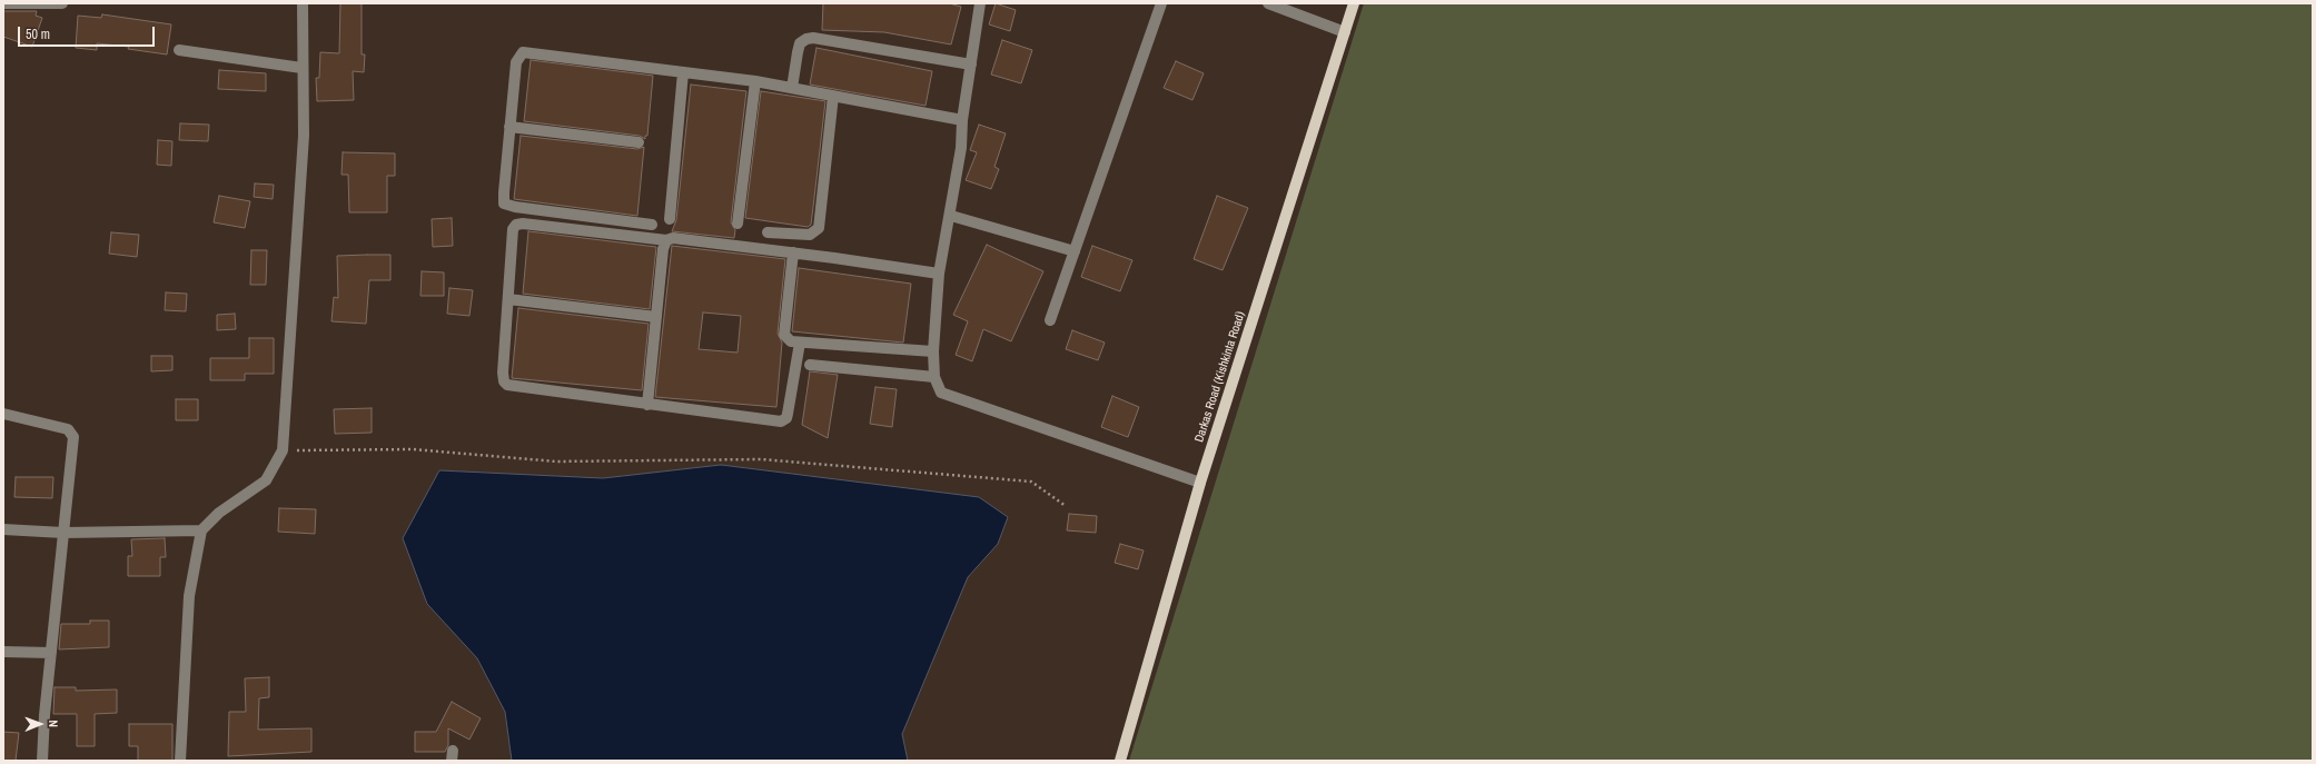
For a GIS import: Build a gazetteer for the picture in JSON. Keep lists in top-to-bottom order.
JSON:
{
  "streets": {
    "main road": ["Darkas Road (Kishkinta Road)"]
  },
  "scale_bar": "50 m",
  "north": "right"
}
